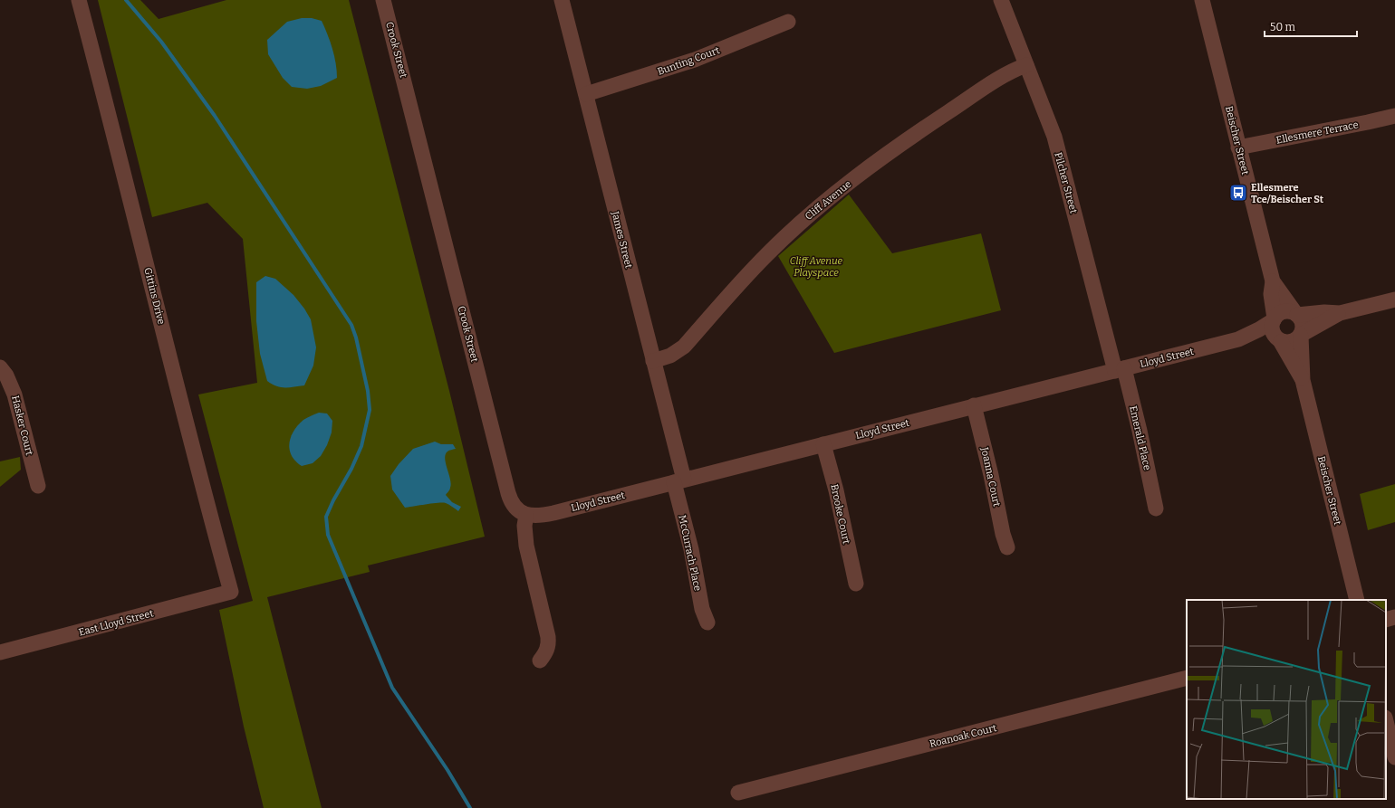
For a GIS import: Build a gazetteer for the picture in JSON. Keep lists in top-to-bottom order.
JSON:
{
  "streets": {
    "street": [
      "Crook Street",
      "Bunting Court",
      "Ellesmere Terrace",
      "Beischer Street",
      "Pilcher Street",
      "Cliff Avenue",
      "James Street",
      "Gittins Drive",
      "Lloyd Street",
      "Hasker Court",
      "Emerald Place",
      "Joanna Court",
      "Brooke Court",
      "McCurrach Place",
      "East Lloyd Street",
      "Roanoak Court"
    ]
  },
  "crossings": [
    ["Crook Street", "Lloyd Street"],
    ["Bunting Court", "James Street"],
    ["Ellesmere Terrace", "Beischer Street"],
    ["Beischer Street", "Lloyd Street"],
    ["Pilcher Street", "Cliff Avenue"],
    ["Pilcher Street", "Lloyd Street"],
    ["Pilcher Street", "Emerald Place"],
    ["Cliff Avenue", "James Street"],
    ["James Street", "Lloyd Street"],
    ["James Street", "McCurrach Place"],
    ["Gittins Drive", "East Lloyd Street"],
    ["Lloyd Street", "Emerald Place"],
    ["Lloyd Street", "Joanna Court"],
    ["Lloyd Street", "Brooke Court"],
    ["Lloyd Street", "McCurrach Place"]
  ],
  "parks": ["Cliff Avenue Playspace"],
  "places": {
    "bus stop": ["Ellesmere Tce/Beischer St"]
  },
  "scale_bar": "50 m"
}
